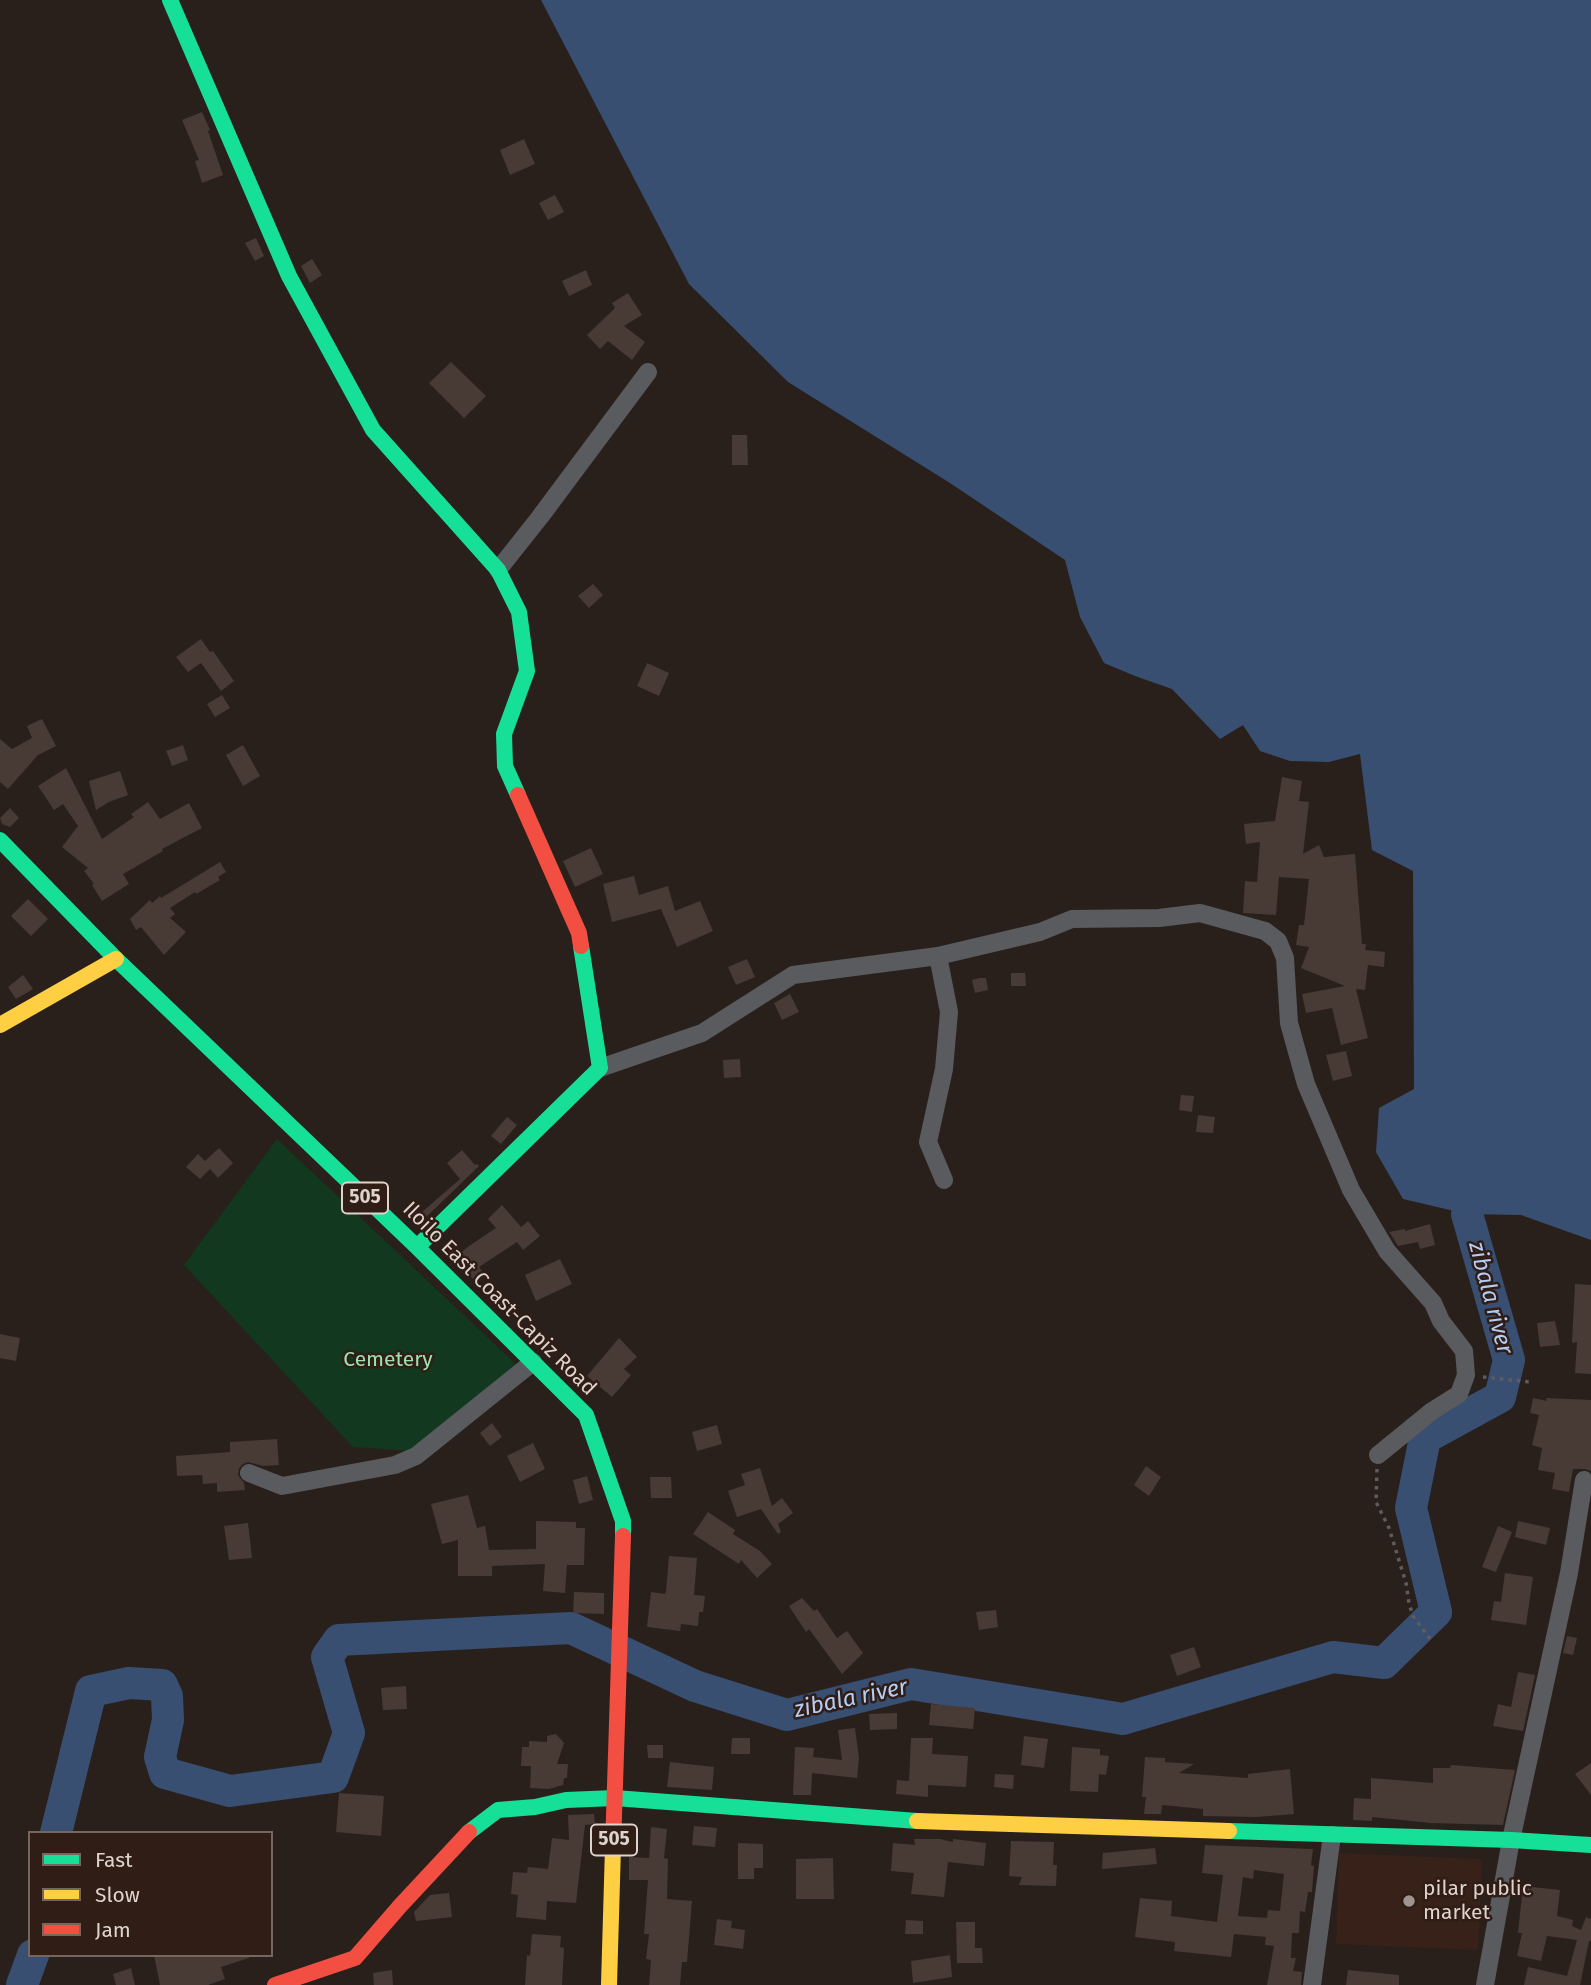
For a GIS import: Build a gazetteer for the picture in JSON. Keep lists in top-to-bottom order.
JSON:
{
  "streets": {
    "street": ["505", "Iloilo East Coast-Capiz Road"]
  },
  "water": ["zibala river"],
  "parks": ["Cemetery"],
  "places": ["pilar public market"],
  "legend": ["Fast", "Slow", "Jam"]
}
